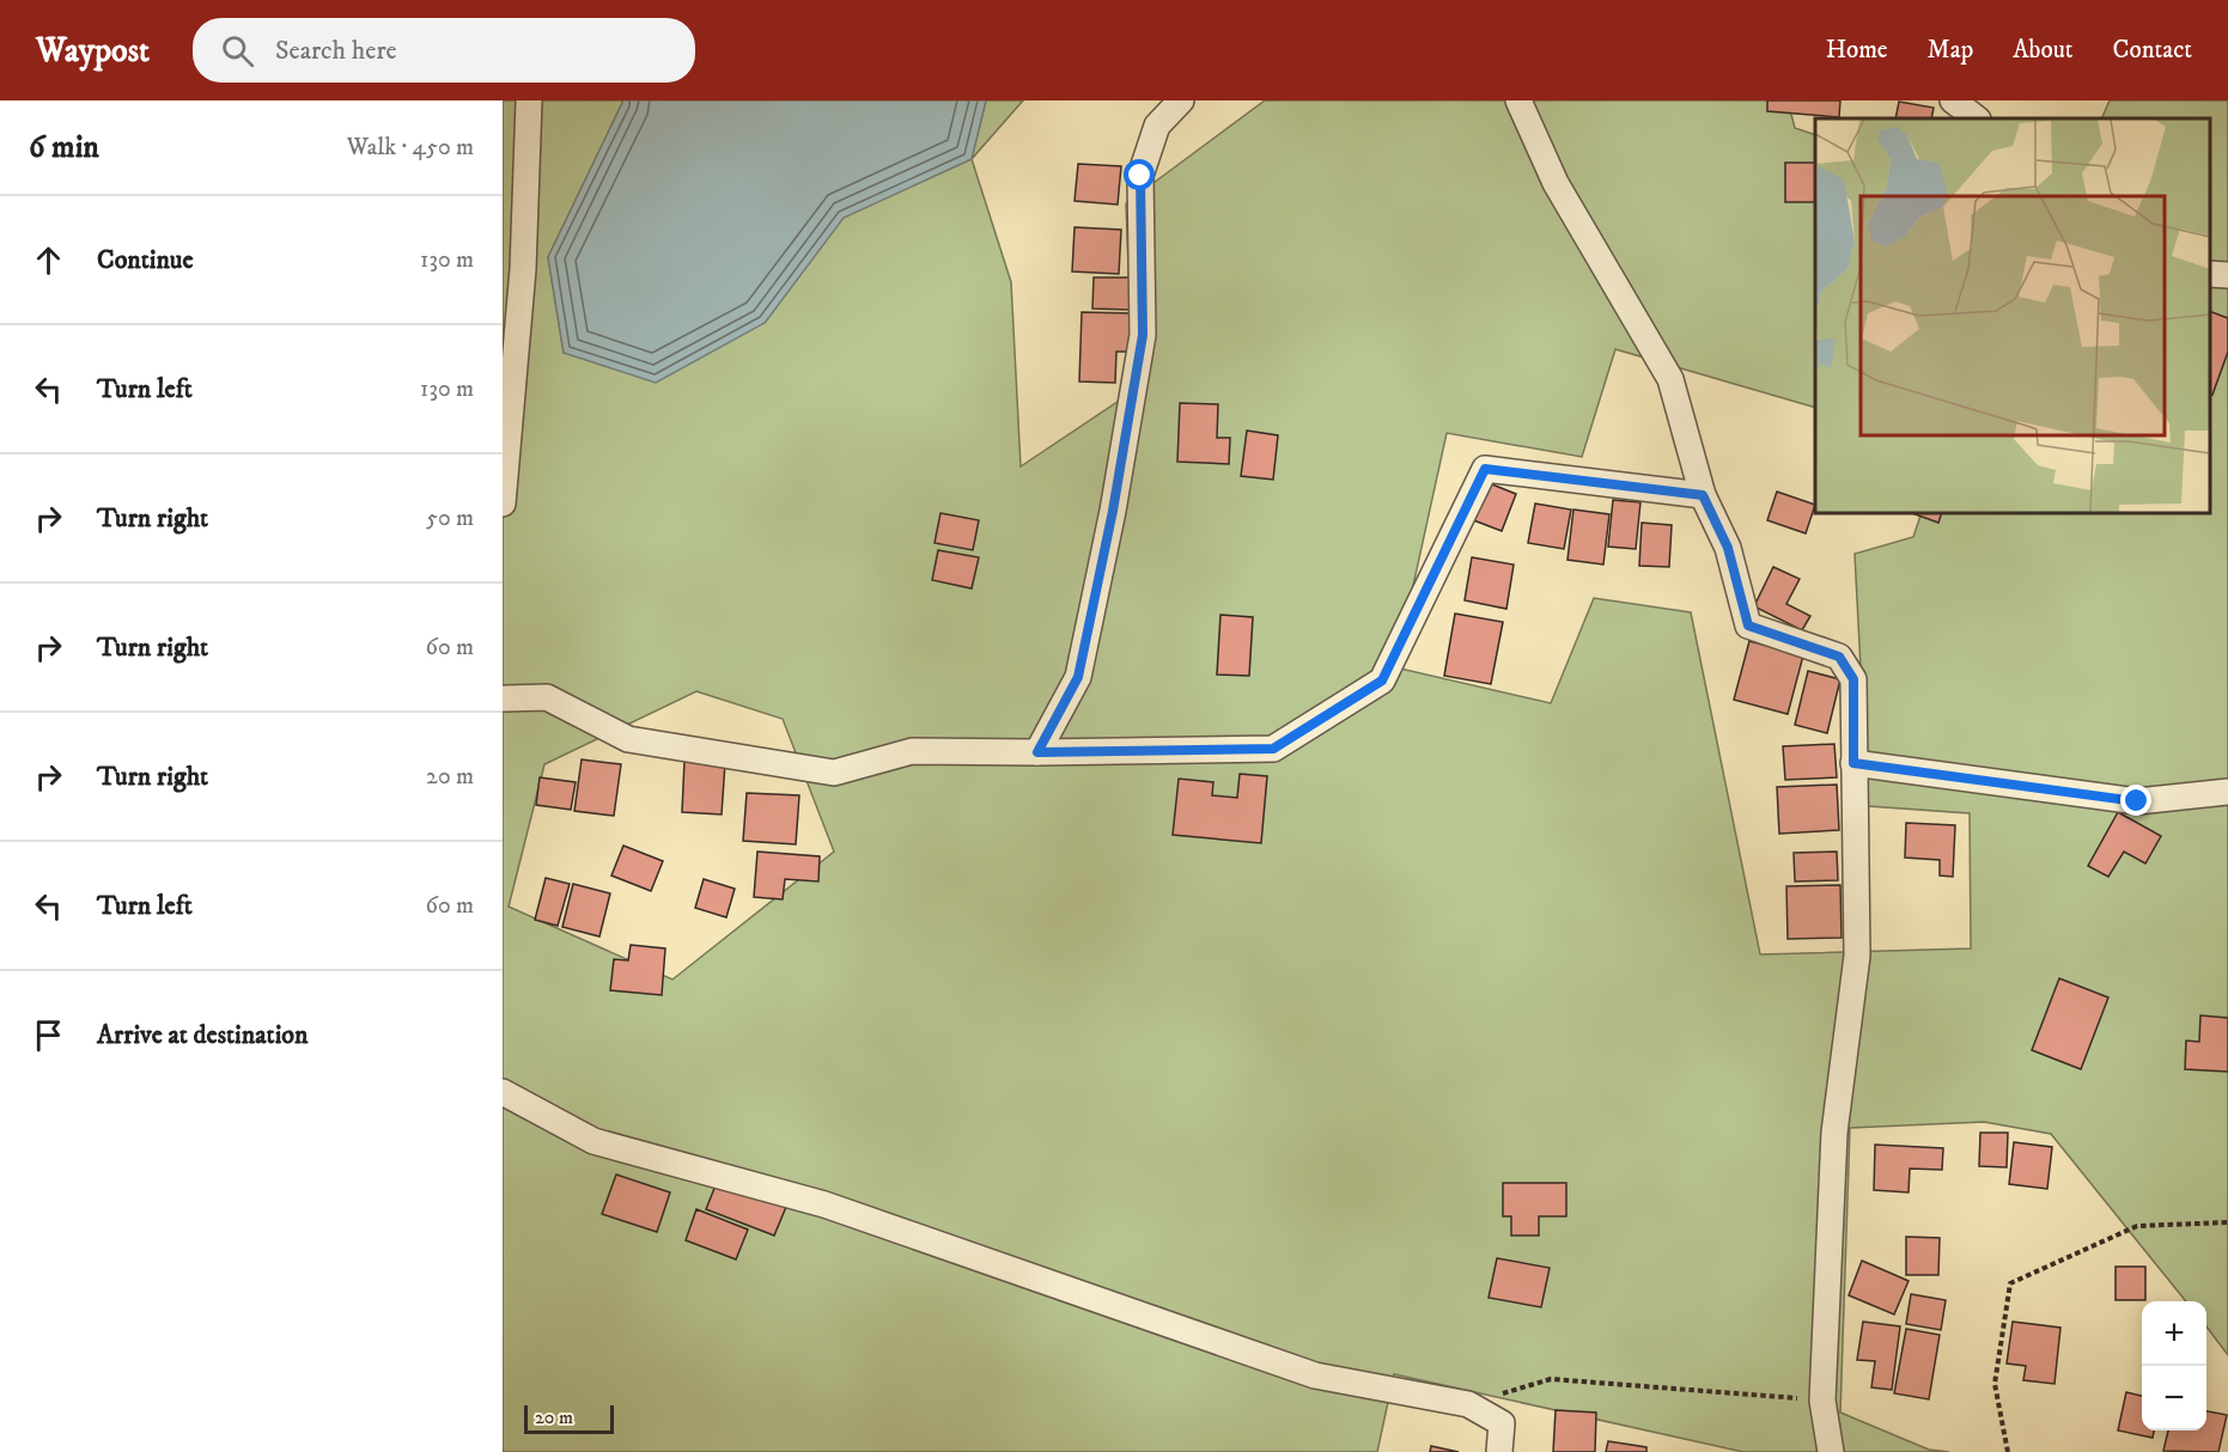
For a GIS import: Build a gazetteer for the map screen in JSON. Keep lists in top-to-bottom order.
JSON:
{
  "scale_bar": "20 m",
  "page": {
    "header": "Waypost",
    "search": "Search here",
    "nav": [
      "Home",
      "Map",
      "About",
      "Contact"
    ],
    "heading": ["6 min", "Walk · 450 m"],
    "list": [
      ["Continue", "130 m"],
      ["Turn left", "130 m"],
      ["Turn right", "50 m"],
      ["Turn right", "60 m"],
      ["Turn right", "20 m"],
      ["Turn left", "60 m"],
      "Arrive at destination"
    ],
    "map_buttons": ["+", "−"],
    "scale": "20 m"
  }
}
